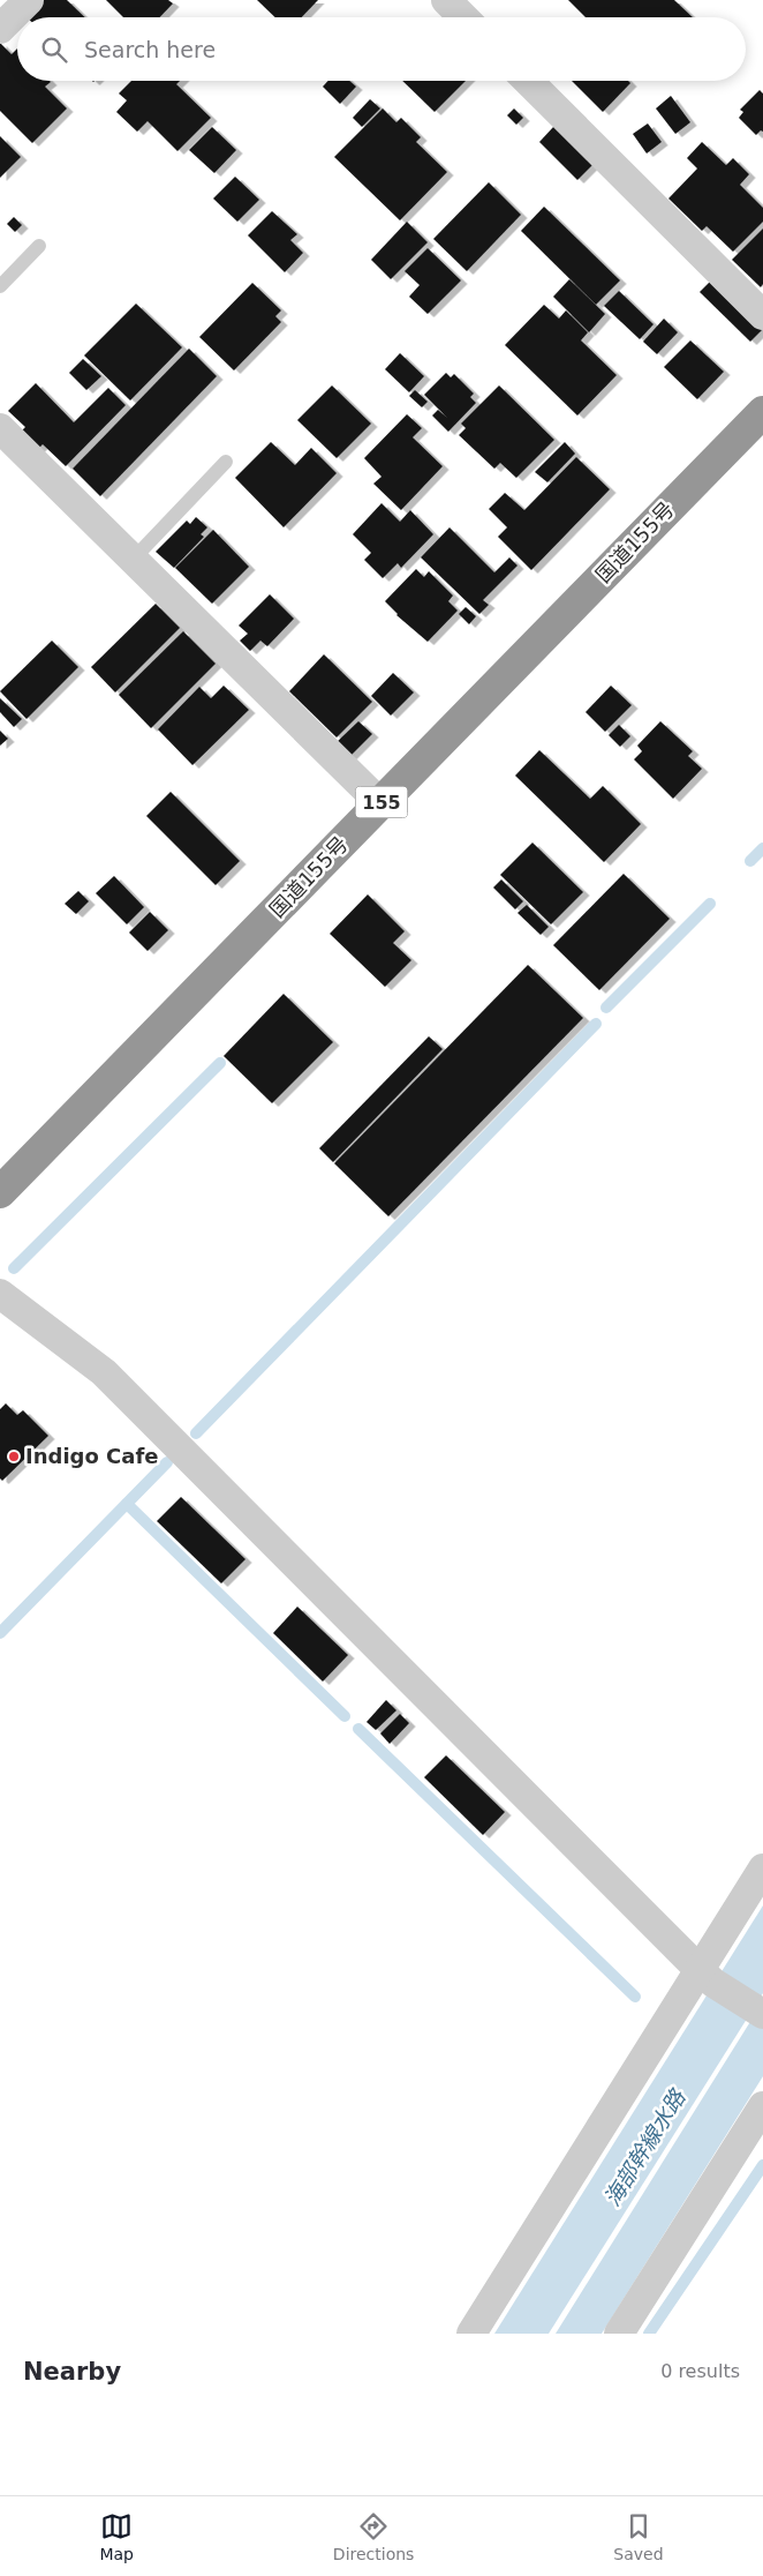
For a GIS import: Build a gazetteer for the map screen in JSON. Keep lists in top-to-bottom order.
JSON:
{
  "streets": {
    "highway": ["国道155号", "155"]
  },
  "water": ["海部幹線水路"],
  "places": ["Indigo Cafe"],
  "page": {
    "search": "Search here",
    "heading": ["Nearby", "0 results"],
    "nav": ["Map", "Directions", "Saved"]
  }
}
